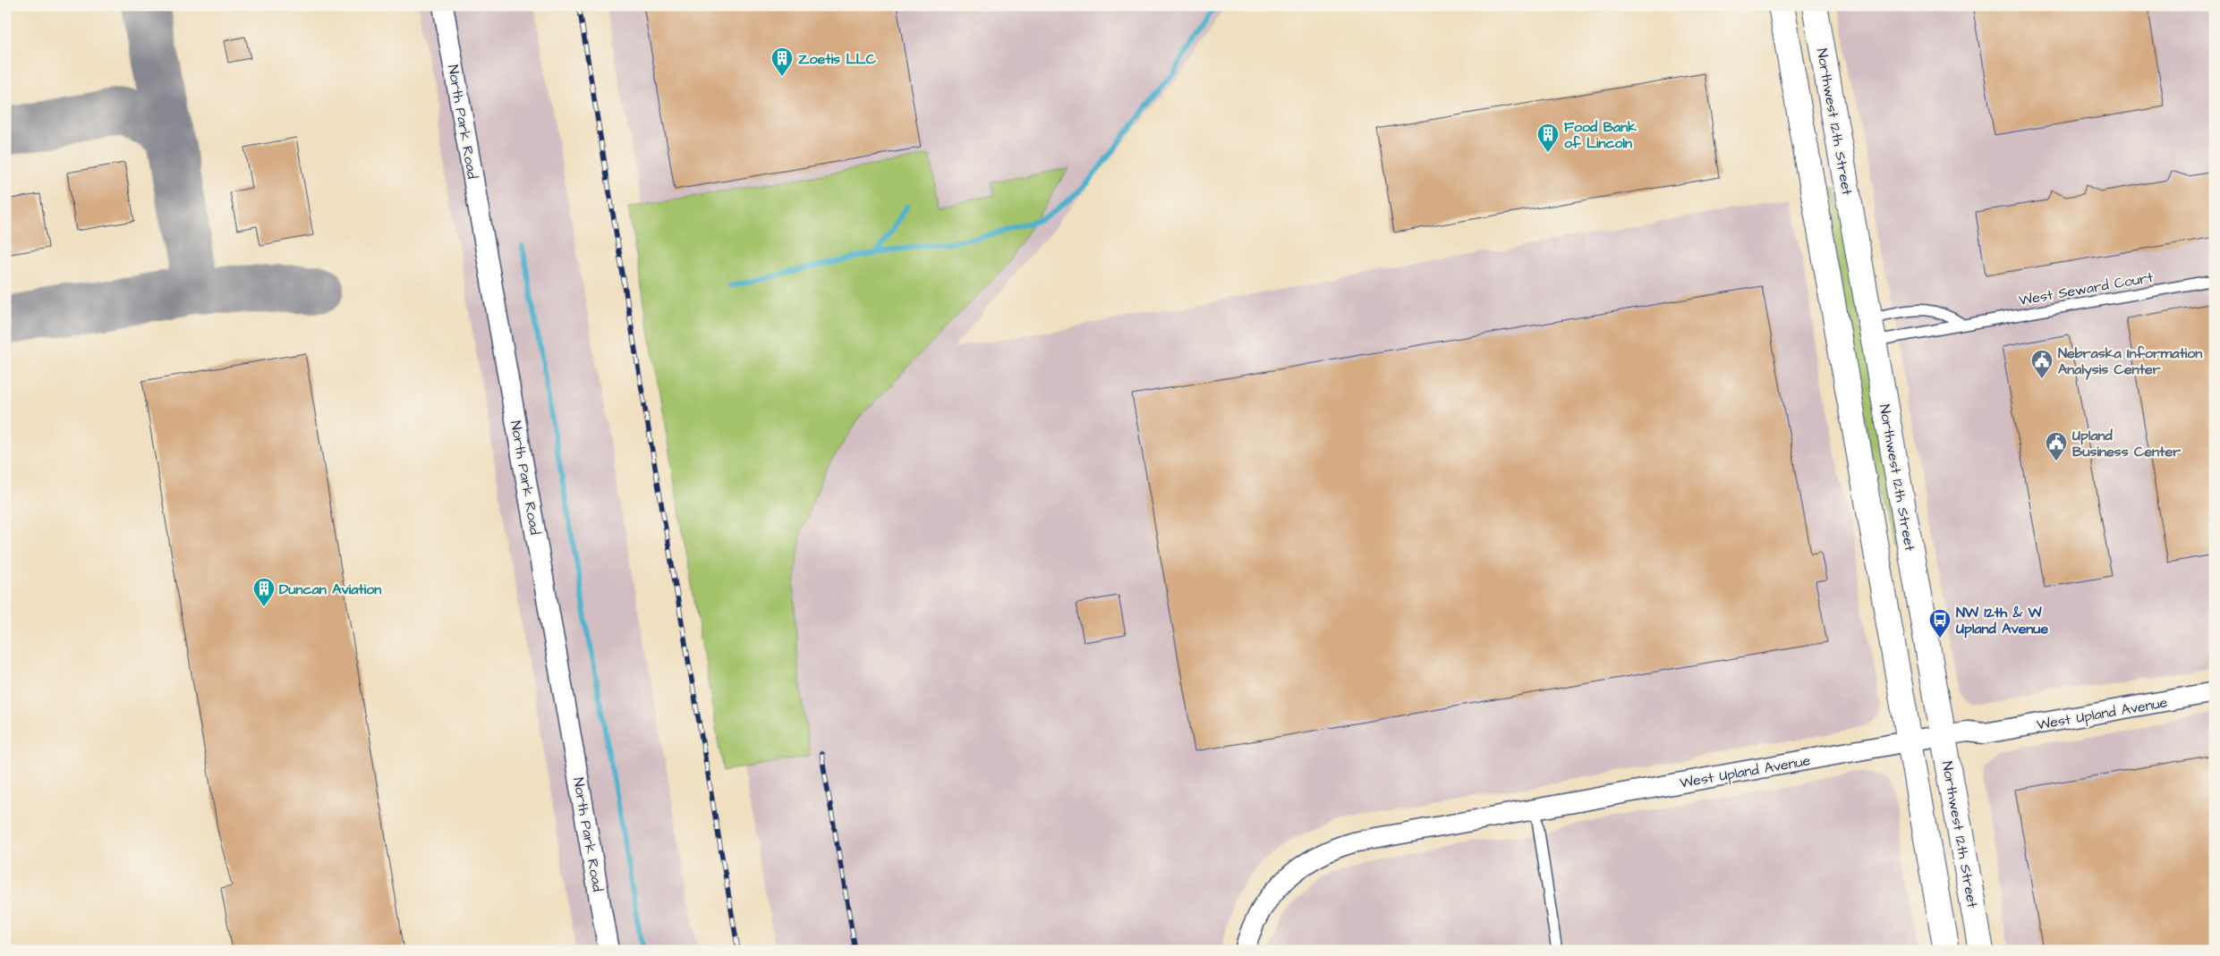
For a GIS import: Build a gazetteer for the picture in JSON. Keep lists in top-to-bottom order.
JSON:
{
  "streets": {
    "main road": ["Northwest 12th Street"],
    "street": ["North Park Road", "West Upland Avenue"],
    "lane": ["West Seward Court"]
  },
  "crossings": [
    ["Northwest 12th Street", "West Seward Court"],
    ["Northwest 12th Street", "West Upland Avenue"]
  ],
  "places": {
    "building": ["Zoetis LLC", "Food Bank of Lincoln", "Duncan Aviation"],
    "public building": ["Nebraska Information Analysis Center", "Upland Business Center"],
    "bus stop": ["NW 12th & W Upland Avenue"]
  }
}
